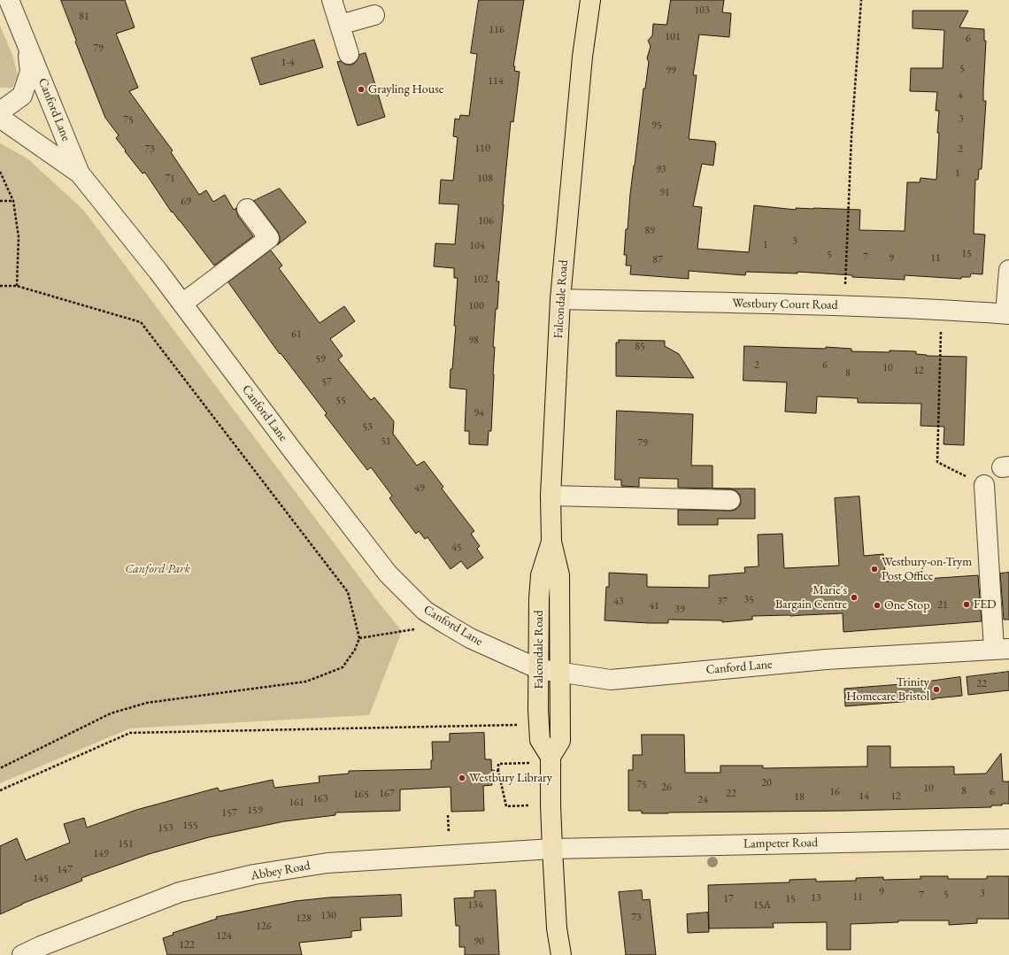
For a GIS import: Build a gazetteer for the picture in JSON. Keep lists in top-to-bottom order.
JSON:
{
  "streets": {
    "main road": ["Falcondale Road"],
    "street": [
      "Canford Lane",
      "Westbury Court Road",
      "Lampeter Road",
      "Abbey Road"
    ]
  },
  "crossings": [
    ["Canford Lane", "Falcondale Road"],
    ["Falcondale Road", "Westbury Court Road"],
    ["Lampeter Road", "Abbey Road"]
  ],
  "parks": ["Canford Park"],
  "places": [
    "Grayling House",
    "Westbury-on-Trym Post Office",
    "Marie's Bargain Centre",
    "FED",
    "One Stop",
    "Trinity Homecare Bristol",
    "Westbury Library"
  ],
  "house_numbers": [
    "103",
    "81",
    "116",
    "101",
    "6",
    "79",
    "1-4",
    "5",
    "99",
    "114",
    "4",
    "3",
    "75",
    "95",
    "110",
    "73",
    "2",
    "93",
    "1",
    "71",
    "108",
    "91",
    "69",
    "106",
    "89",
    "3",
    "1",
    "104",
    "15",
    "5",
    "7",
    "9",
    "11",
    "87",
    "102",
    "100",
    "61",
    "98",
    "85",
    "59",
    "2",
    "6",
    "10",
    "12",
    "8",
    "57",
    "55",
    "94",
    "53",
    "51",
    "79",
    "49",
    "45",
    "35",
    "43",
    "37",
    "21",
    "41",
    "39",
    "22",
    "20",
    "75",
    "26",
    "10",
    "8",
    "16",
    "6",
    "167",
    "22",
    "165",
    "14",
    "12",
    "18",
    "163",
    "24",
    "161",
    "159",
    "157",
    "155",
    "153",
    "151",
    "149",
    "147",
    "145",
    "9",
    "3",
    "5",
    "7",
    "11",
    "13",
    "17",
    "15",
    "134",
    "15A",
    "130",
    "73",
    "128",
    "126",
    "124",
    "90",
    "122"
  ]
}
